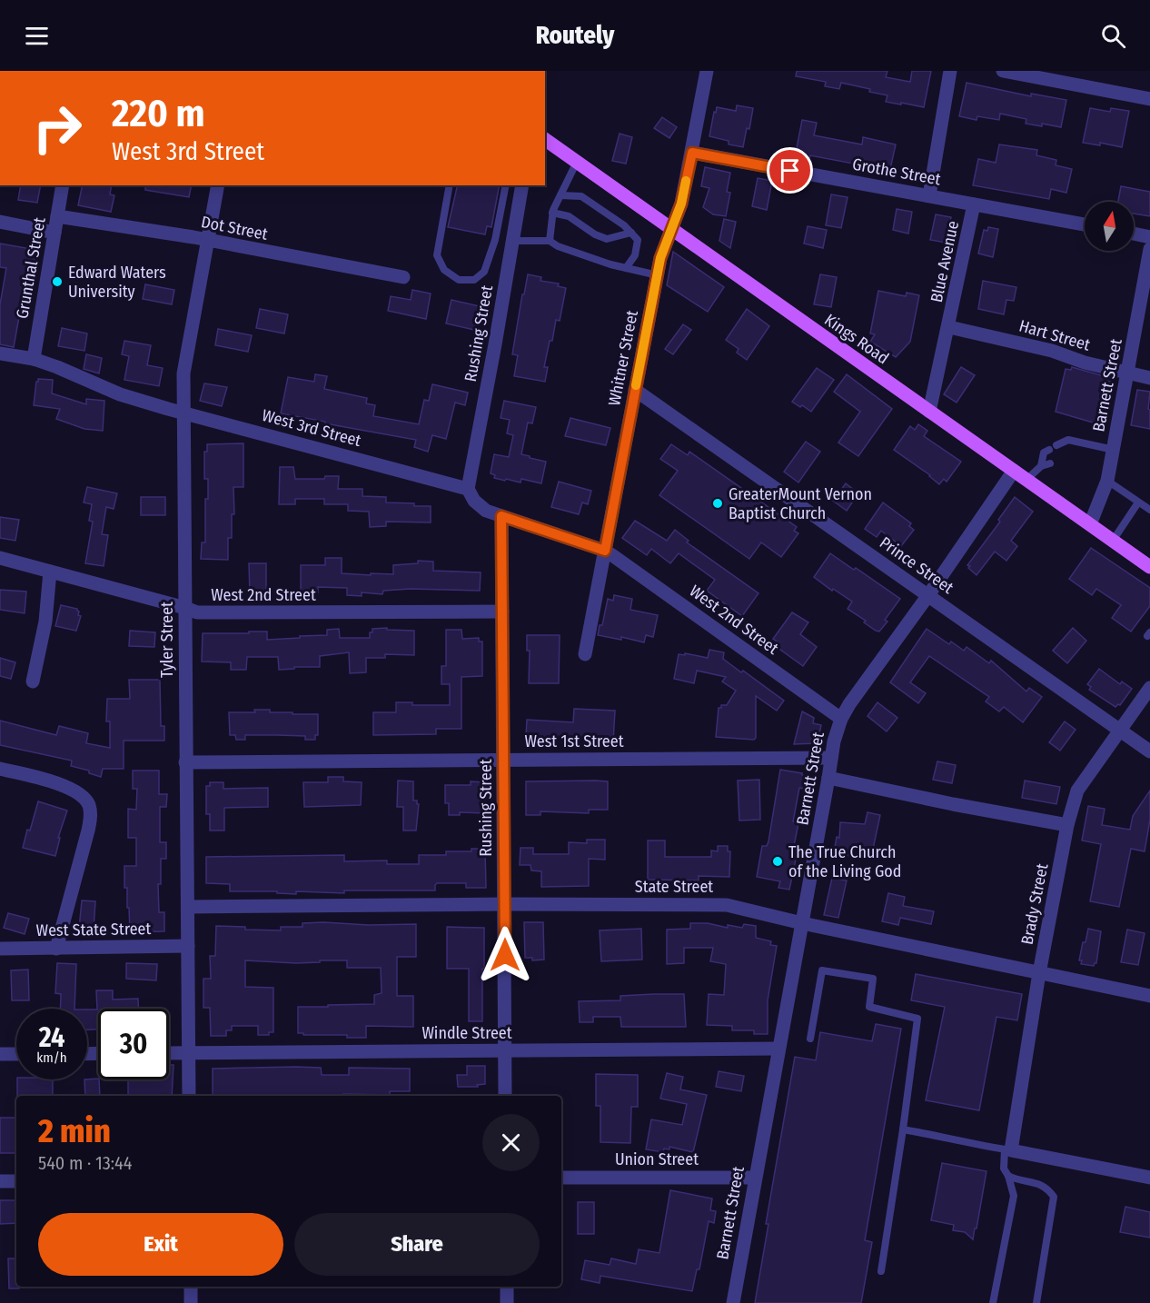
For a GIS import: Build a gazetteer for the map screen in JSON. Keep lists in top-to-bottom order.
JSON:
{
  "streets": {
    "main road": ["Kings Road"],
    "street": [
      "Grothe Street",
      "Dot Street",
      "Blue Avenue",
      "Grunthal Street",
      "Rushing Street",
      "Hart Street",
      "Whitner Street",
      "Barnett Street",
      "West 3rd Street",
      "Prince Street",
      "West 2nd Street",
      "Tyler Street",
      "West 1st Street",
      "State Street",
      "Brady Street",
      "West State Street",
      "Windle Street",
      "Union Street"
    ]
  },
  "crossings": [
    ["Grothe Street", "Blue Avenue"],
    ["Grothe Street", "Whitner Street"],
    ["Dot Street", "Grunthal Street"],
    ["Dot Street", "Tyler Street"],
    ["Blue Avenue", "Hart Street"],
    ["Blue Avenue", "Kings Road"],
    ["Grunthal Street", "West 3rd Street"],
    ["Rushing Street", "West 3rd Street"],
    ["Rushing Street", "West 2nd Street"],
    ["Rushing Street", "West 1st Street"],
    ["Rushing Street", "State Street"],
    ["Rushing Street", "Windle Street"],
    ["Hart Street", "Barnett Street"],
    ["Kings Road", "Whitner Street"],
    ["Kings Road", "Barnett Street"],
    ["Whitner Street", "Prince Street"],
    ["Whitner Street", "West 2nd Street"],
    ["Barnett Street", "Prince Street"],
    ["Barnett Street", "West 2nd Street"],
    ["Barnett Street", "West 1st Street"],
    ["Barnett Street", "State Street"],
    ["Barnett Street", "Windle Street"],
    ["Barnett Street", "Union Street"],
    ["West 3rd Street", "Tyler Street"],
    ["Prince Street", "Brady Street"],
    ["West 2nd Street", "Tyler Street"],
    ["Tyler Street", "West 1st Street"],
    ["Tyler Street", "State Street"],
    ["Tyler Street", "West State Street"],
    ["Tyler Street", "Windle Street"],
    ["State Street", "Brady Street"]
  ],
  "places": ["Edward Waters University", "GreaterMount Vernon Baptist Church", "The True Church of the Living God"],
  "north": "top",
  "page": {
    "header": "Routely",
    "turn": ["220 m", "West 3rd Street"],
    "speed": "24 km/h",
    "limit": "30",
    "heading": ["2 min", "540 m · 13:44"],
    "buttons": ["Exit", "Share"]
  }
}
